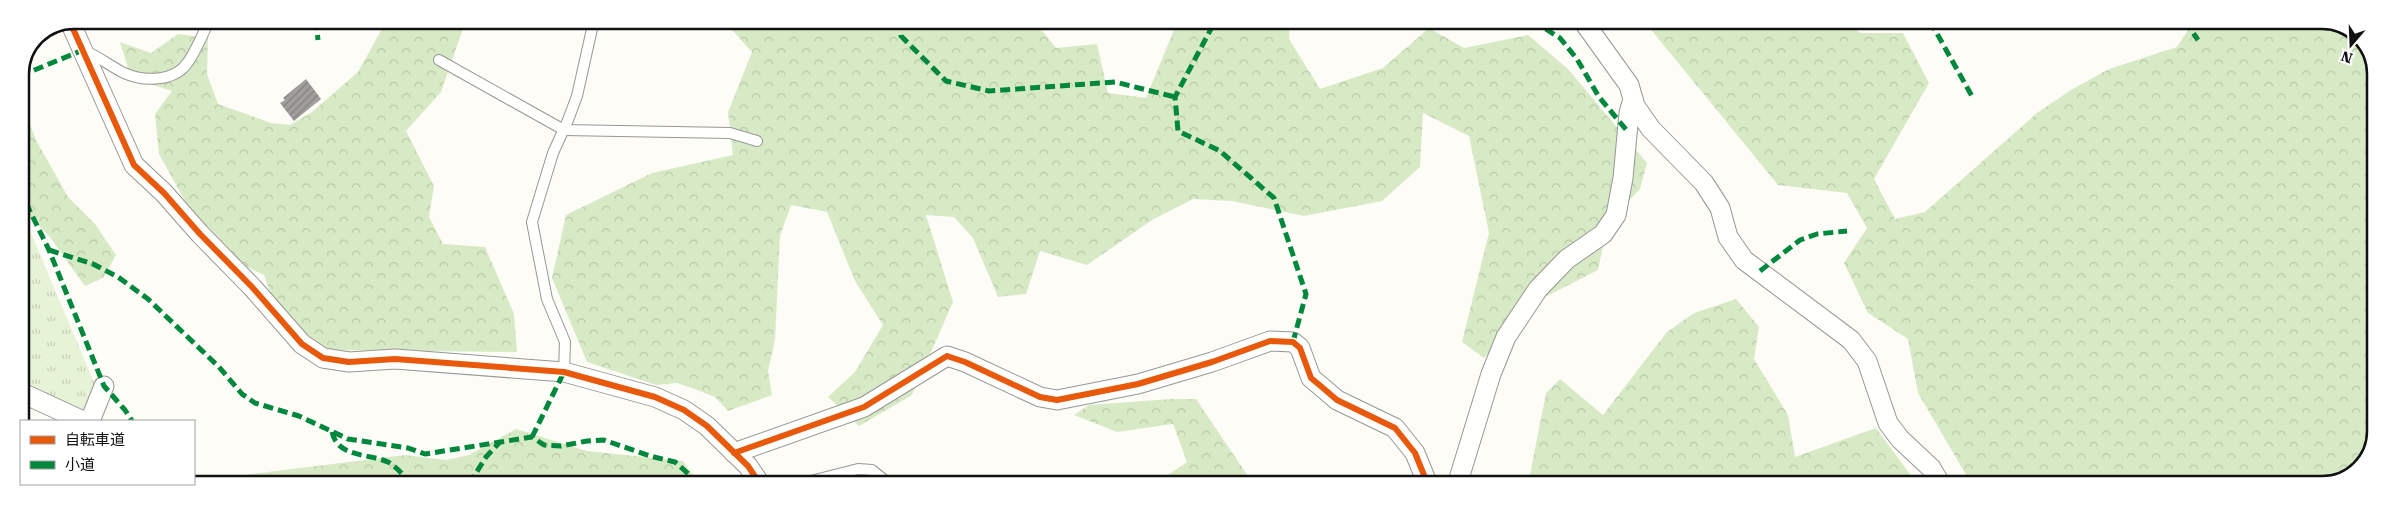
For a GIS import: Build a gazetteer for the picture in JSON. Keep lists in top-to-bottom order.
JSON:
{
  "legend": ["自転車道", "小道"],
  "north": "bottom"
}
